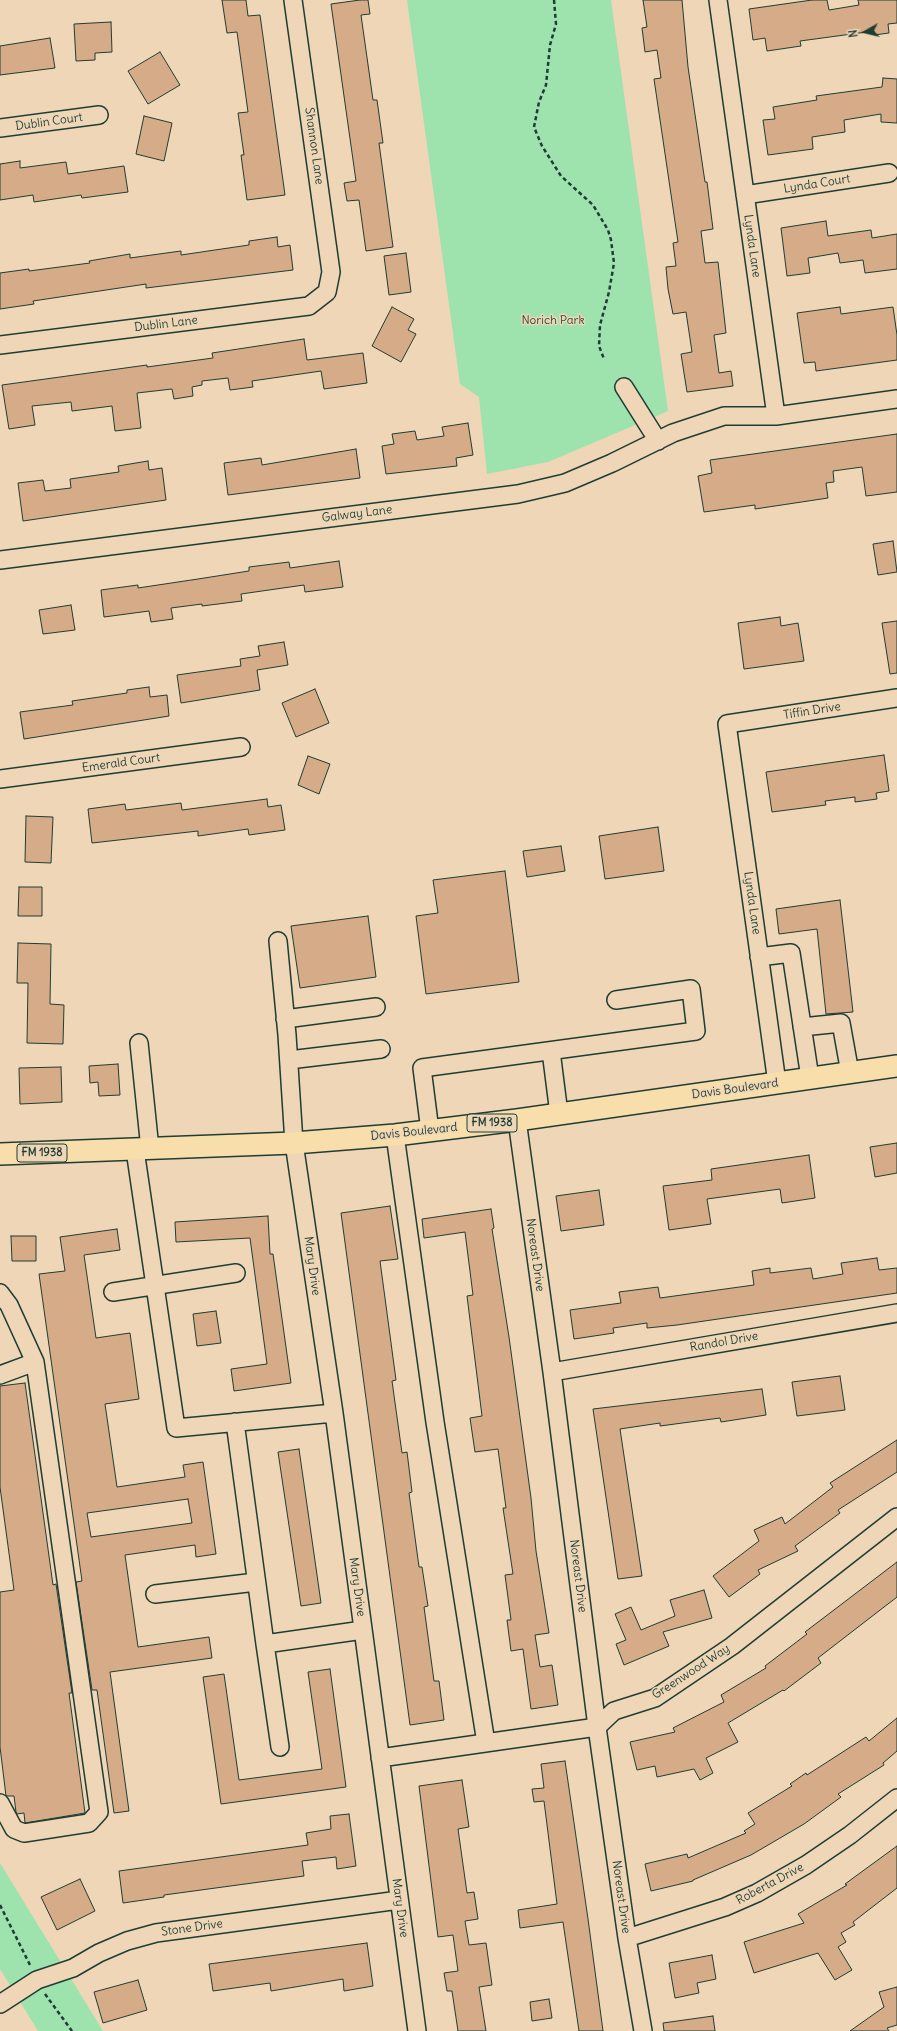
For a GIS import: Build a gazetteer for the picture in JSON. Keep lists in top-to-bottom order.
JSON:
{
  "streets": {
    "main road": ["Davis Boulevard", "FM 1938"],
    "street": [
      "Dublin Court",
      "Shannon Lane",
      "Lynda Court",
      "Lynda Lane",
      "Dublin Lane",
      "Galway Lane",
      "Tiffin Drive",
      "Emerald Court",
      "Noreast Drive",
      "Mary Drive",
      "Randol Drive",
      "Greenwood Way",
      "Roberta Drive",
      "Stone Drive"
    ]
  },
  "crossings": [
    ["Shannon Lane", "Dublin Lane"],
    ["Lynda Court", "Lynda Lane"],
    ["Lynda Lane", "Galway Lane"],
    ["Lynda Lane", "Tiffin Drive"],
    ["Lynda Lane", "Davis Boulevard"],
    ["Davis Boulevard", "Noreast Drive"],
    ["Davis Boulevard", "Mary Drive"],
    ["Noreast Drive", "Randol Drive"],
    ["Noreast Drive", "Greenwood Way"],
    ["Noreast Drive", "Roberta Drive"],
    ["Mary Drive", "Stone Drive"]
  ],
  "parks": ["Norich Park"],
  "north": "left"
}
